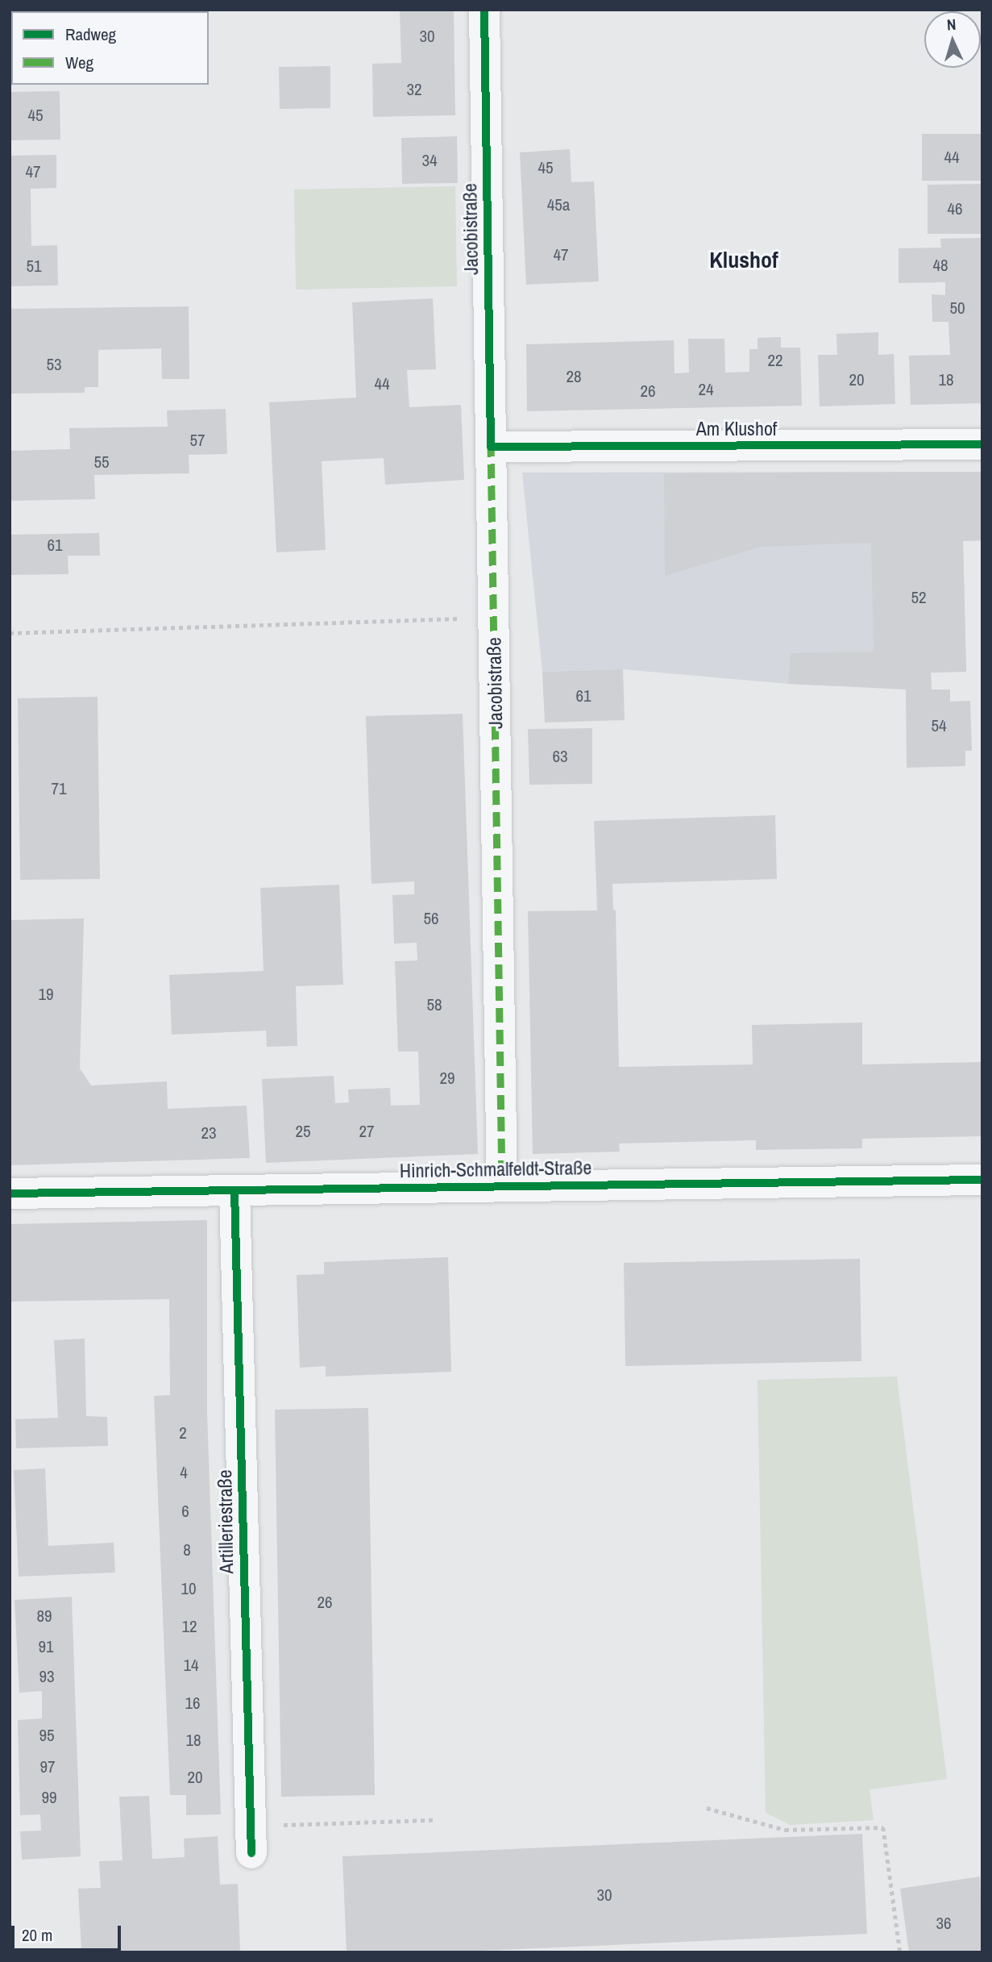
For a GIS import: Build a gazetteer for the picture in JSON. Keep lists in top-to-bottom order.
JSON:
{
  "streets": {
    "street": [
      "Jacobistraße",
      "Am Klushof",
      "Hinrich-Schmalfeldt-Straße",
      "Artilleriestraße"
    ]
  },
  "crossings": [
    ["Jacobistraße", "Am Klushof"],
    ["Jacobistraße", "Hinrich-Schmalfeldt-Straße"],
    ["Hinrich-Schmalfeldt-Straße", "Artilleriestraße"]
  ],
  "districts": ["Klushof"],
  "house_numbers": [
    "30",
    "32",
    "45",
    "44",
    "34",
    "45",
    "47",
    "45a",
    "46",
    "47",
    "48",
    "51",
    "50",
    "22",
    "53",
    "28",
    "20",
    "18",
    "44",
    "24",
    "26",
    "57",
    "55",
    "61",
    "52",
    "61",
    "54",
    "63",
    "71",
    "56",
    "19",
    "58",
    "29",
    "25",
    "27",
    "23",
    "2",
    "4",
    "6",
    "8",
    "10",
    "26",
    "89",
    "12",
    "91",
    "14",
    "93",
    "16",
    "95",
    "18",
    "97",
    "20",
    "99",
    "30",
    "36"
  ],
  "legend": ["Radweg", "Weg"],
  "scale_bar": "20 m",
  "north": "top"
}
